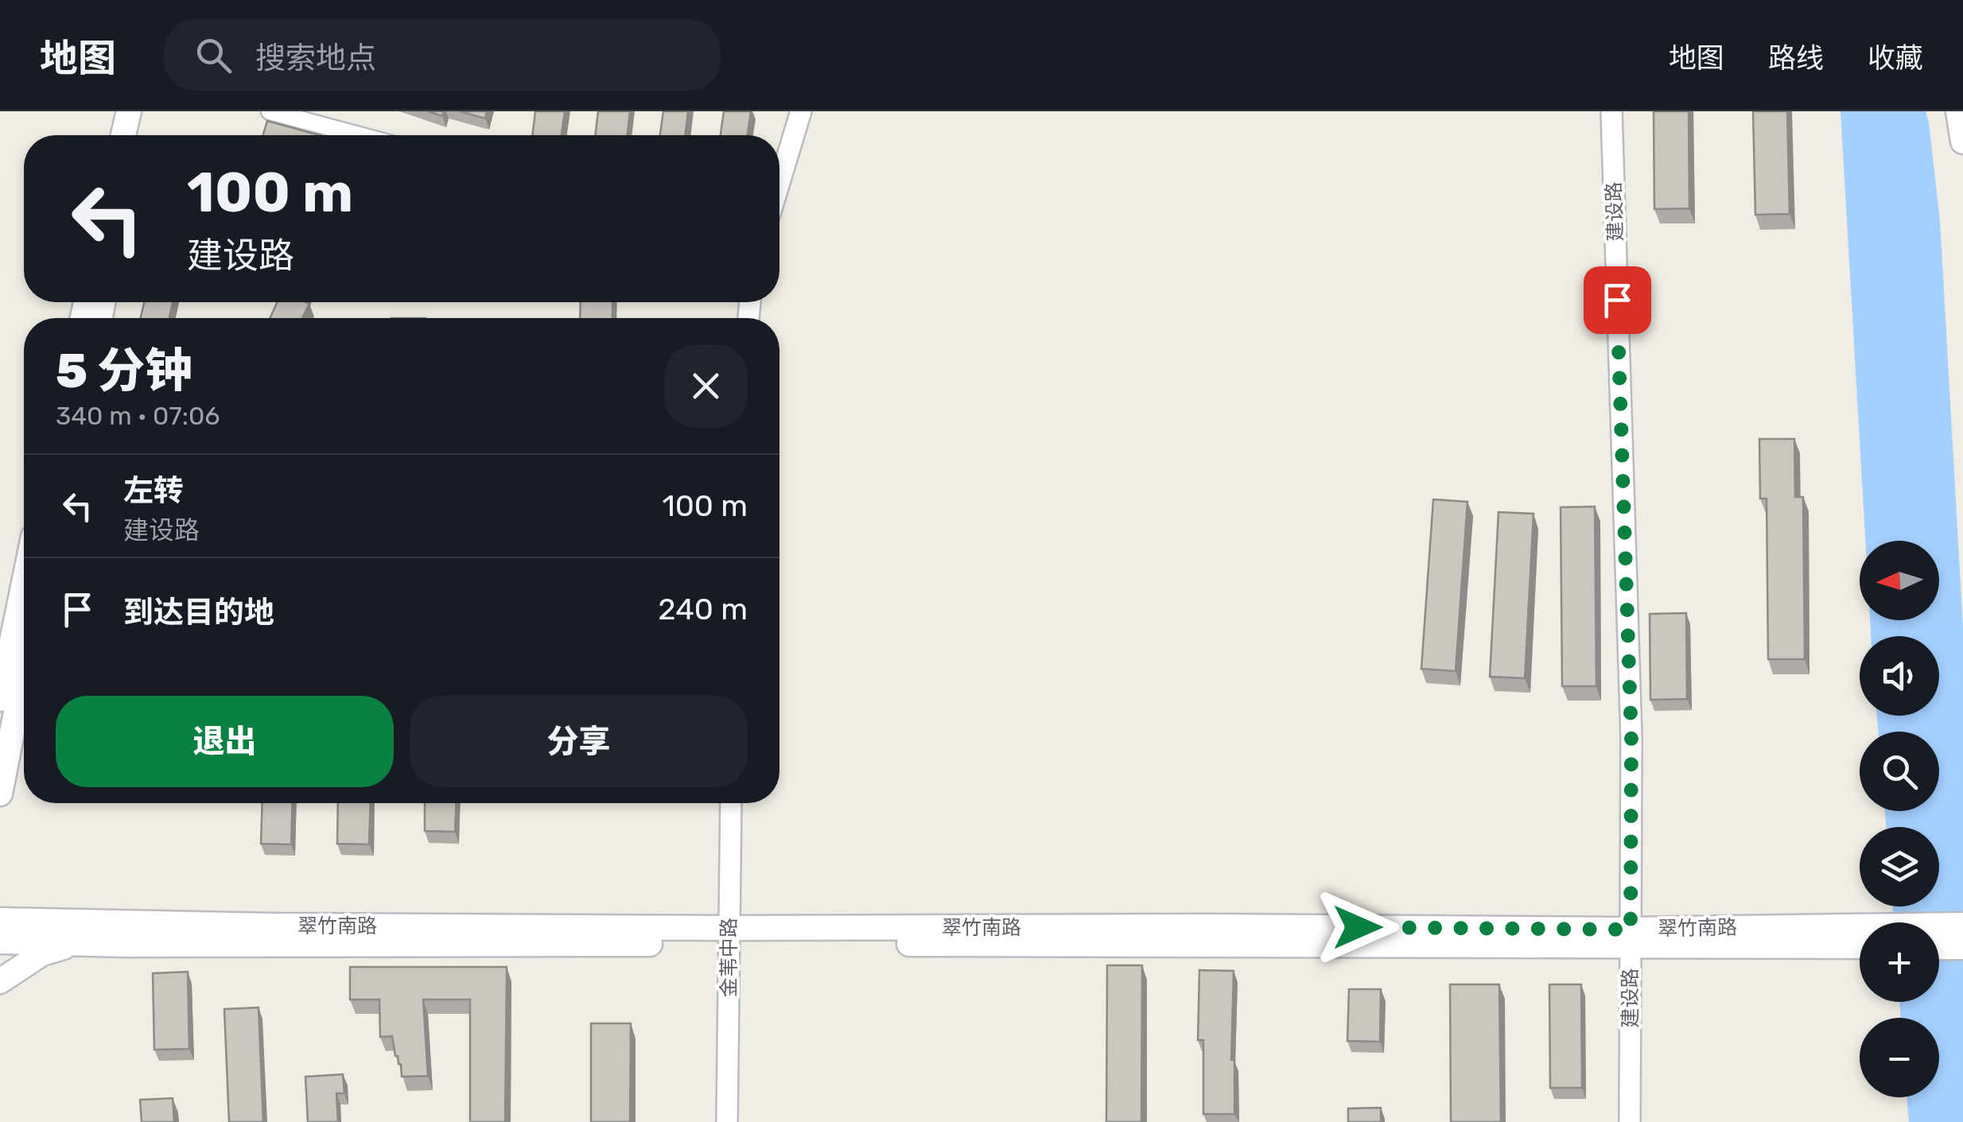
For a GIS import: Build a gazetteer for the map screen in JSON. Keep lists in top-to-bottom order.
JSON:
{
  "streets": {
    "main road": ["翠竹南路"],
    "street": ["建设路", "金苇中路"]
  },
  "crossings": [
    ["建设路", "翠竹南路"],
    ["翠竹南路", "金苇中路"]
  ],
  "north": "left",
  "page": {
    "header": "地图",
    "search": "搜索地点",
    "nav": ["地图", "路线", "收藏"],
    "turn": ["100 m", "建设路"],
    "heading": ["5 分钟", "340 m · 07:06"],
    "list": [
      {
        "name": "左转",
        "note": "建设路",
        "value": "100 m"
      },
      {
        "name": "到达目的地",
        "value": "240 m"
      }
    ],
    "map_buttons": ["+", "−"],
    "buttons": ["退出", "分享"]
  }
}
